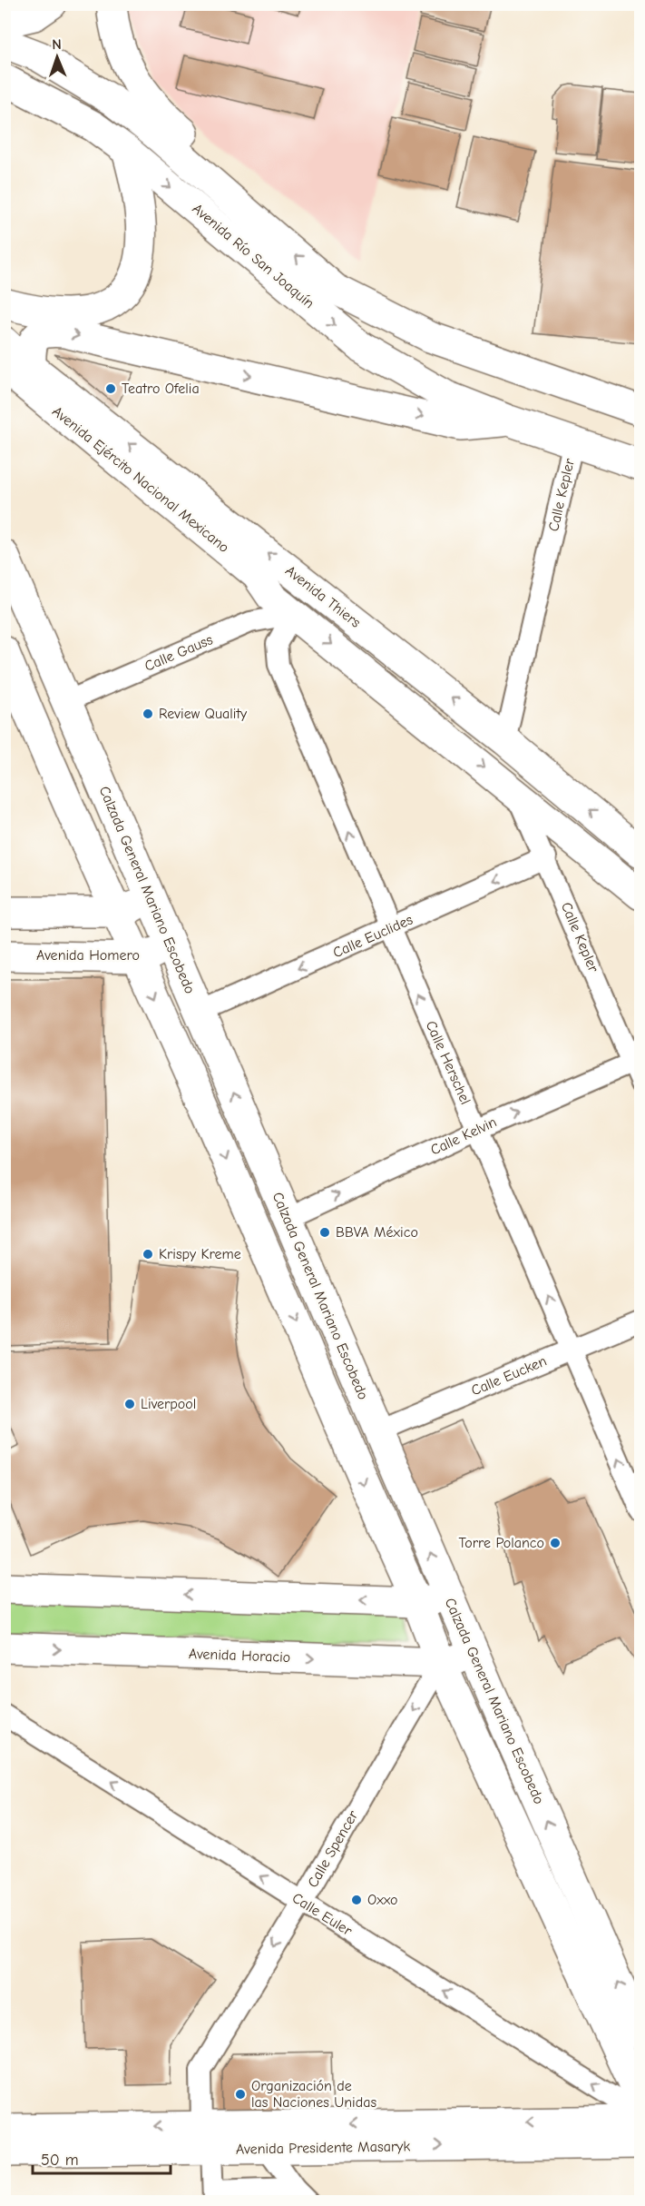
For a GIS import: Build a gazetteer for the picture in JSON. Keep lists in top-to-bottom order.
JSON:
{
  "streets": {
    "main road": [
      "Avenida Río San Joaquín",
      "Avenida Ejército Nacional Mexicano",
      "Avenida Thiers",
      "Calzada General Mariano Escobedo",
      "Avenida Homero",
      "Avenida Horacio",
      "Avenida Presidente Masaryk"
    ],
    "street": [
      "Calle Kepler",
      "Calle Gauss",
      "Calle Euclides",
      "Calle Herschel",
      "Calle Kelvin",
      "Calle Eucken",
      "Calle Spencer",
      "Calle Euler"
    ]
  },
  "crossings": [
    ["Avenida Río San Joaquín", "Calle Kepler"],
    ["Avenida Ejército Nacional Mexicano", "Avenida Thiers"],
    ["Avenida Ejército Nacional Mexicano", "Calle Gauss"],
    ["Avenida Ejército Nacional Mexicano", "Calle Herschel"],
    ["Calle Kepler", "Avenida Thiers"],
    ["Calle Kepler", "Calle Euclides"],
    ["Calle Kepler", "Calle Kelvin"],
    ["Calle Gauss", "Calzada General Mariano Escobedo"],
    ["Calle Gauss", "Calle Herschel"],
    ["Calzada General Mariano Escobedo", "Calle Euclides"],
    ["Calzada General Mariano Escobedo", "Avenida Homero"],
    ["Calzada General Mariano Escobedo", "Calle Kelvin"],
    ["Calzada General Mariano Escobedo", "Calle Eucken"],
    ["Calzada General Mariano Escobedo", "Avenida Horacio"],
    ["Calzada General Mariano Escobedo", "Calle Spencer"],
    ["Calle Euclides", "Calle Herschel"],
    ["Calle Herschel", "Calle Kelvin"],
    ["Calle Herschel", "Calle Eucken"],
    ["Avenida Horacio", "Calle Spencer"],
    ["Calle Spencer", "Calle Euler"],
    ["Calle Spencer", "Avenida Presidente Masaryk"]
  ],
  "one_way": [
    "Calle Euclides",
    "Calle Herschel",
    "Calle Kelvin",
    "Calle Spencer",
    "Calle Euler"
  ],
  "places": [
    "Teatro Ofelia",
    "Review Quality",
    "BBVA México",
    "Krispy Kreme",
    "Liverpool",
    "Torre Polanco",
    "Oxxo",
    "Organización de las Naciones Unidas"
  ],
  "scale_bar": "50 m",
  "north": "top"
}
